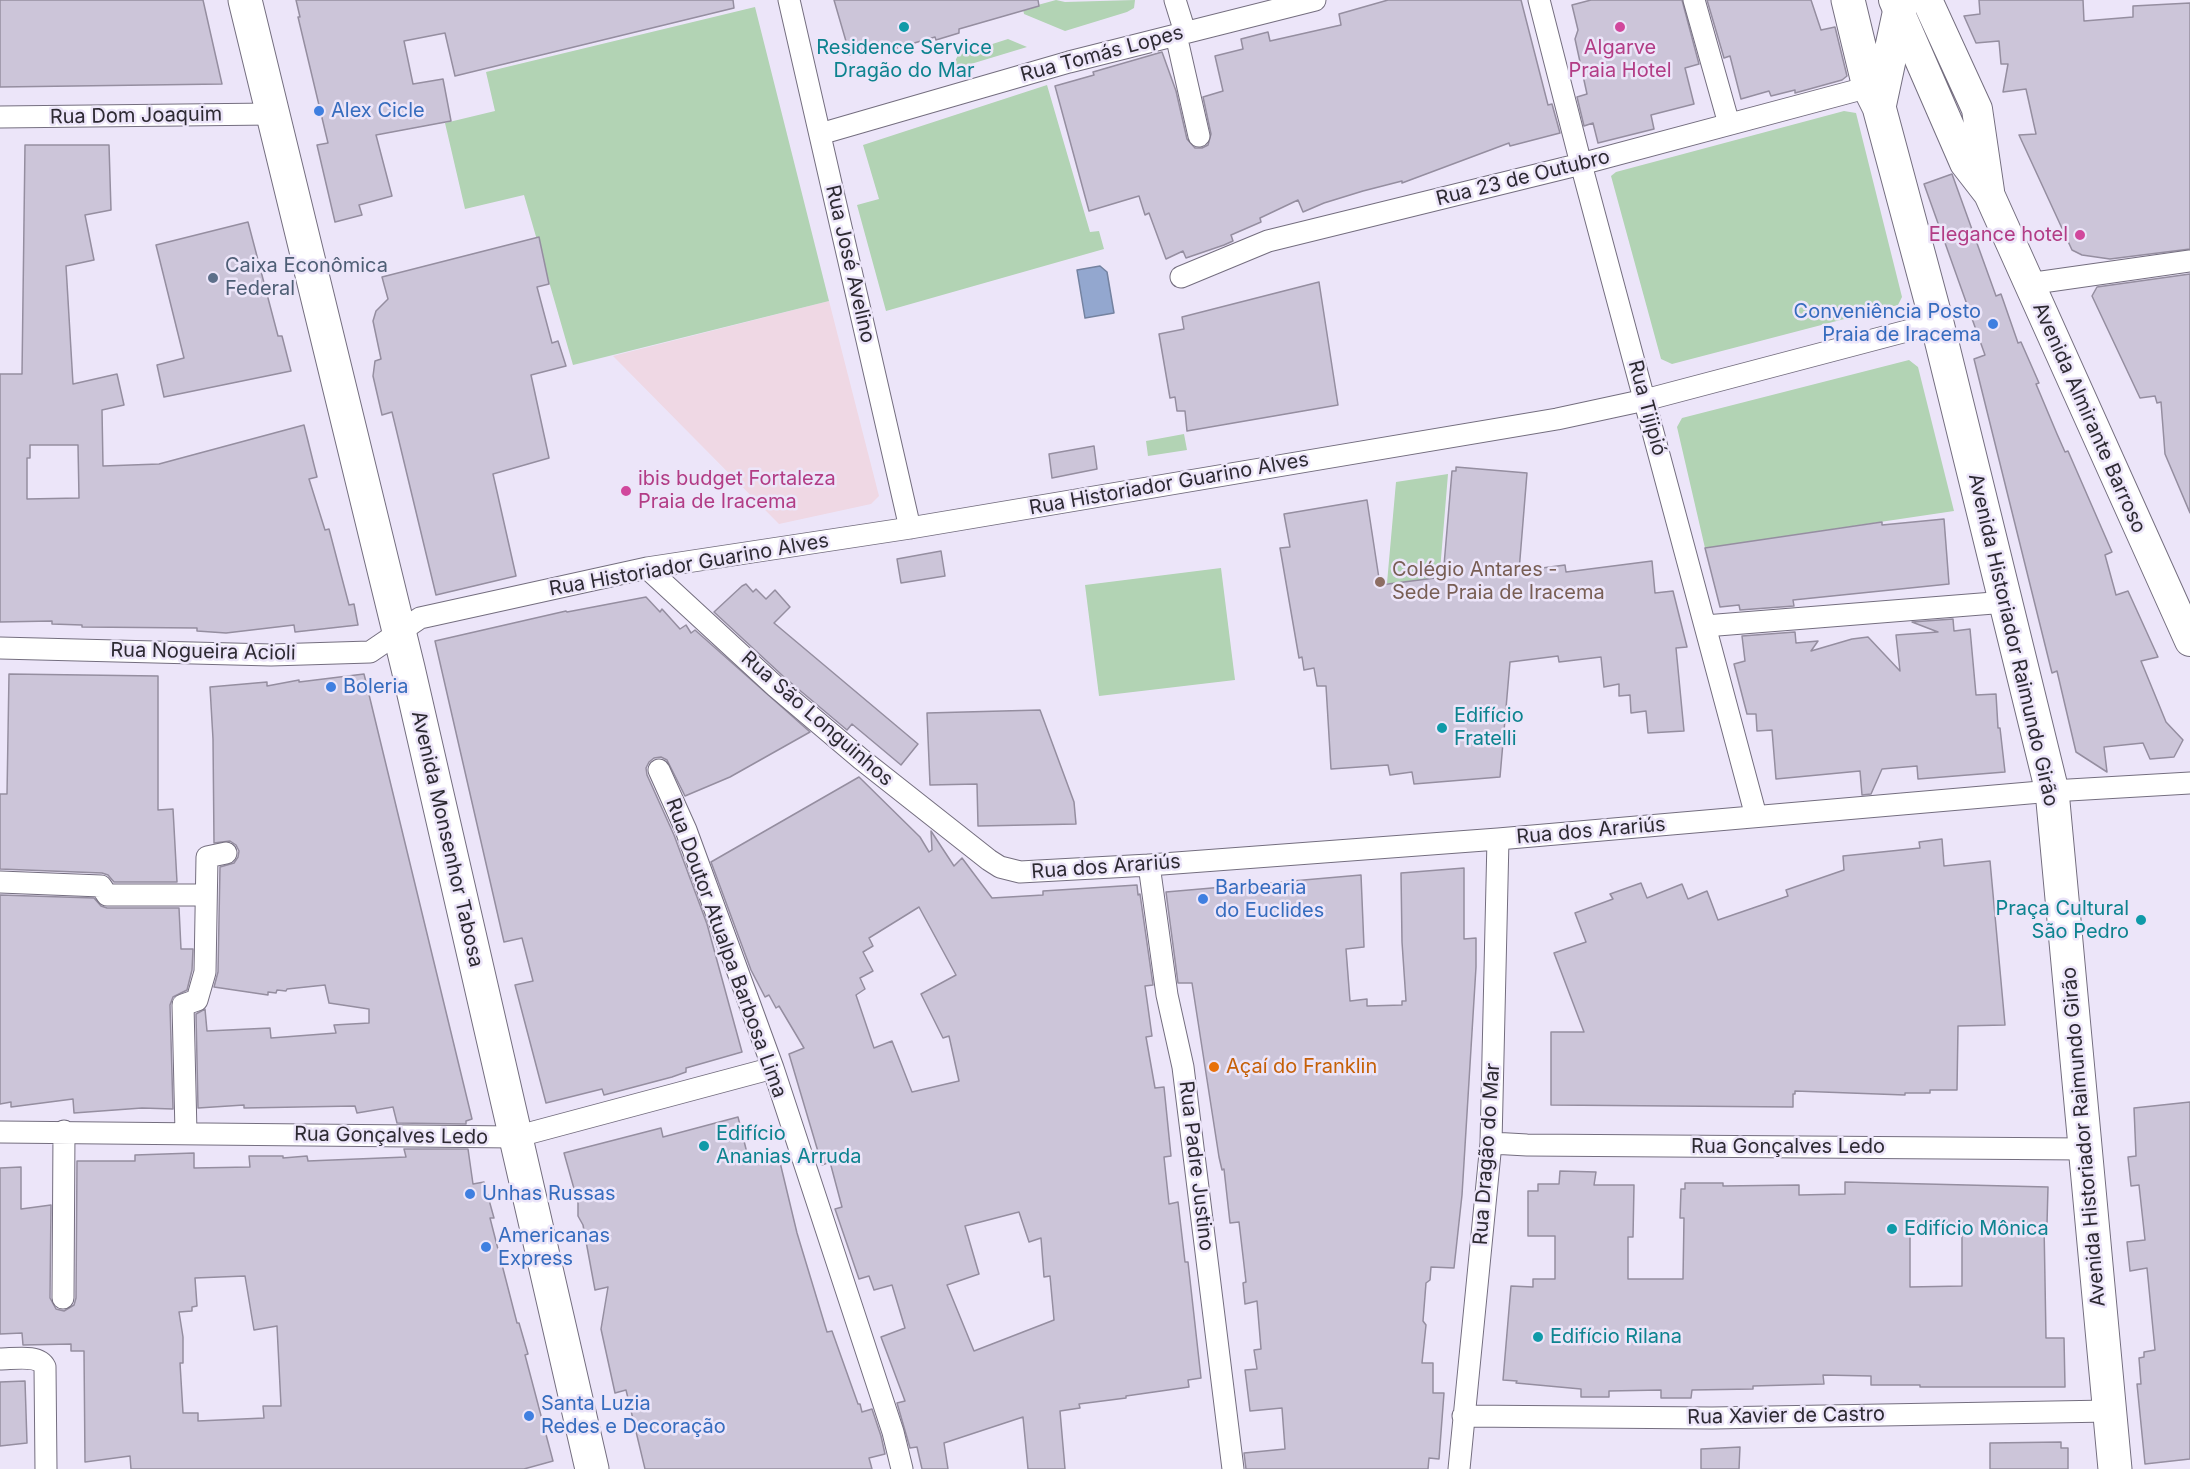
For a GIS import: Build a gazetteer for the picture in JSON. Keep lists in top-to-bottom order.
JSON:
{
  "streets": {
    "main road": ["Avenida Historiador Raimundo Girão", "Avenida Monsenhor Tabosa"],
    "street": [
      "Rua Tomás Lopes",
      "Rua Dom Joaquim",
      "Rua 23 de Outubro",
      "Rua José Avelino",
      "Rua Tijipió",
      "Avenida Almirante Barroso",
      "Rua Historiador Guarino Alves",
      "Rua Nogueira Acioli",
      "Rua São Longuinhos",
      "Rua dos Arariús",
      "Rua Doutor Atualpa Barbosa Lima",
      "Rua Gonçalves Ledo",
      "Rua Dragão do Mar",
      "Rua Padre Justino",
      "Rua Xavier de Castro"
    ]
  },
  "crossings": [
    ["Rua Tomás Lopes", "Rua José Avelino"],
    ["Rua Dom Joaquim", "Avenida Monsenhor Tabosa"],
    ["Rua 23 de Outubro", "Rua Tijipió"],
    ["Rua 23 de Outubro", "Avenida Historiador Raimundo Girão"],
    ["Rua José Avelino", "Rua Historiador Guarino Alves"],
    ["Rua Tijipió", "Rua Historiador Guarino Alves"],
    ["Rua Tijipió", "Rua dos Arariús"],
    ["Avenida Almirante Barroso", "Avenida Historiador Raimundo Girão"],
    ["Rua Historiador Guarino Alves", "Avenida Historiador Raimundo Girão"],
    ["Rua Historiador Guarino Alves", "Rua Nogueira Acioli"],
    ["Rua Historiador Guarino Alves", "Rua São Longuinhos"],
    ["Rua Historiador Guarino Alves", "Avenida Monsenhor Tabosa"],
    ["Avenida Historiador Raimundo Girão", "Rua dos Arariús"],
    ["Avenida Historiador Raimundo Girão", "Rua Gonçalves Ledo"],
    ["Avenida Historiador Raimundo Girão", "Rua Xavier de Castro"],
    ["Rua Nogueira Acioli", "Avenida Monsenhor Tabosa"],
    ["Rua São Longuinhos", "Rua dos Arariús"],
    ["Rua dos Arariús", "Rua Dragão do Mar"],
    ["Rua dos Arariús", "Rua Padre Justino"],
    ["Avenida Monsenhor Tabosa", "Rua Gonçalves Ledo"],
    ["Rua Doutor Atualpa Barbosa Lima", "Rua Gonçalves Ledo"],
    ["Rua Gonçalves Ledo", "Rua Dragão do Mar"],
    ["Rua Dragão do Mar", "Rua Xavier de Castro"]
  ],
  "places": [
    "Residence Service Dragão do Mar",
    "Algarve Praia Hotel",
    "Alex Cicle",
    "Elegance hotel",
    "Caixa Econômica Federal",
    "Conveniência Posto Praia de Iracema",
    "ibis budget Fortaleza Praia de Iracema",
    "Colégio Antares - Sede Praia de Iracema",
    "Boleria",
    "Edifício Fratelli",
    "Barbearia do Euclides",
    "Praça Cultural São Pedro",
    "Açaí do Franklin",
    "Edifício Ananias Arruda",
    "Unhas Russas",
    "Edifício Mônica",
    "Americanas Express",
    "Edifício Rilana",
    "Santa Luzia Redes e Decoração"
  ]
}
